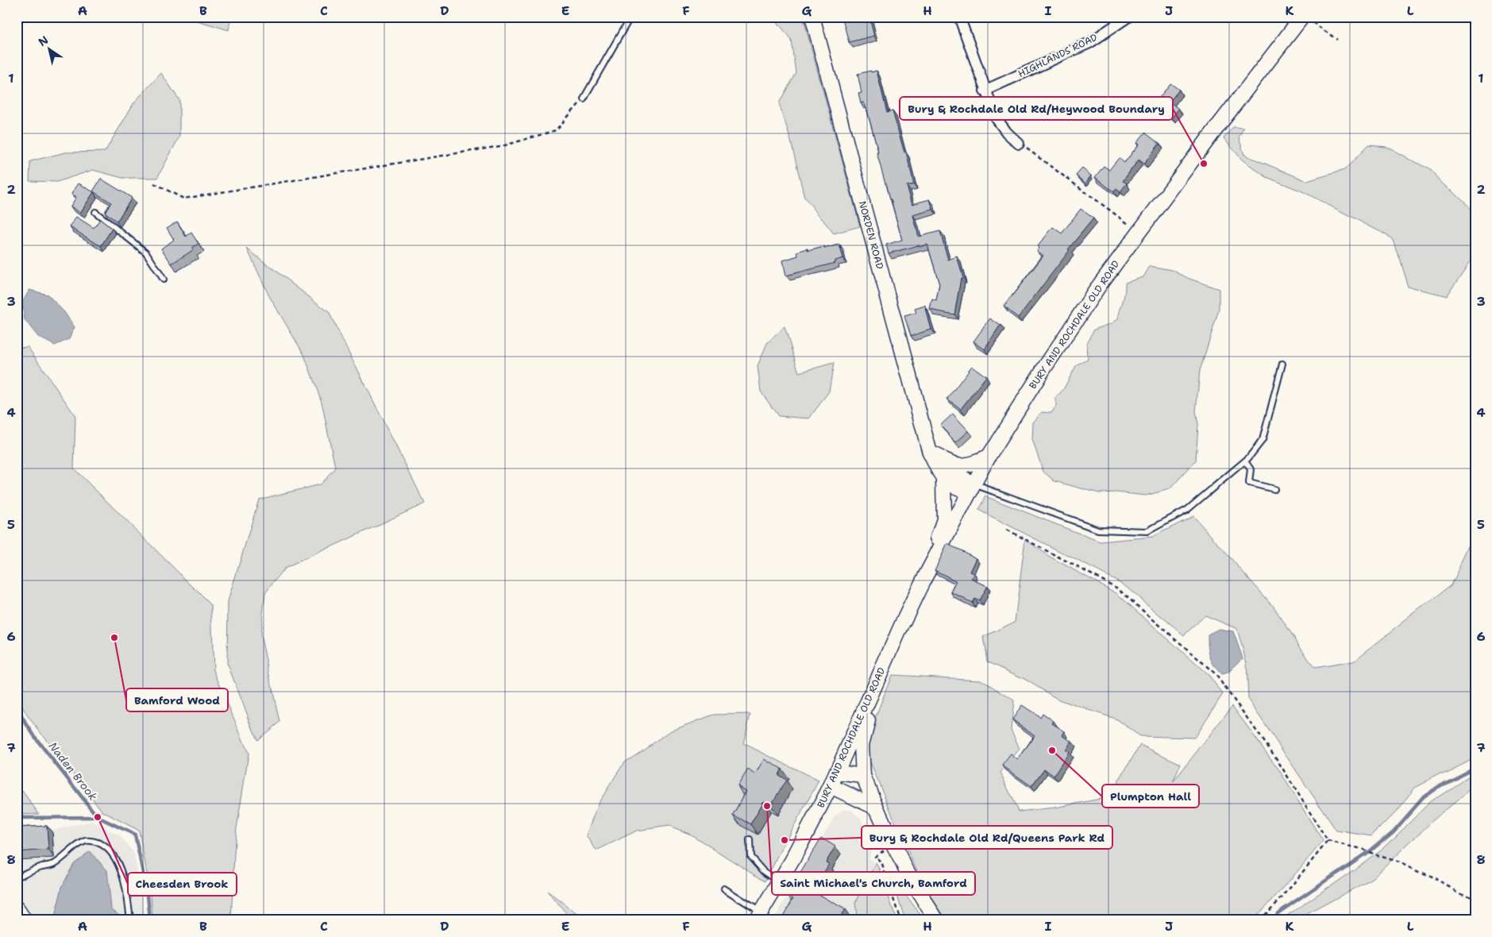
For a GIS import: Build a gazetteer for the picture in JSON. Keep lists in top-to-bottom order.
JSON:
{
  "streets": {
    "main road": ["NORDEN ROAD", "BURY AND ROCHDALE OLD ROAD"],
    "street": ["HIGHLANDS ROAD"]
  },
  "water": ["Naden Brook"],
  "places": [
    "Bury & Rochdale Old Rd/Heywood Boundary",
    "Bamford Wood",
    "Plumpton Hall",
    "Saint Michael's Church, Bamford",
    "Cheesden Brook",
    "Bury & Rochdale Old Rd/Queens Park Rd"
  ],
  "north": "top left",
  "grid": {
    "columns": [
      "A",
      "B",
      "C",
      "D",
      "E",
      "F",
      "G",
      "H",
      "I",
      "J",
      "K",
      "L"
    ],
    "rows": [
      "1",
      "2",
      "3",
      "4",
      "5",
      "6",
      "7",
      "8"
    ]
  }
}
